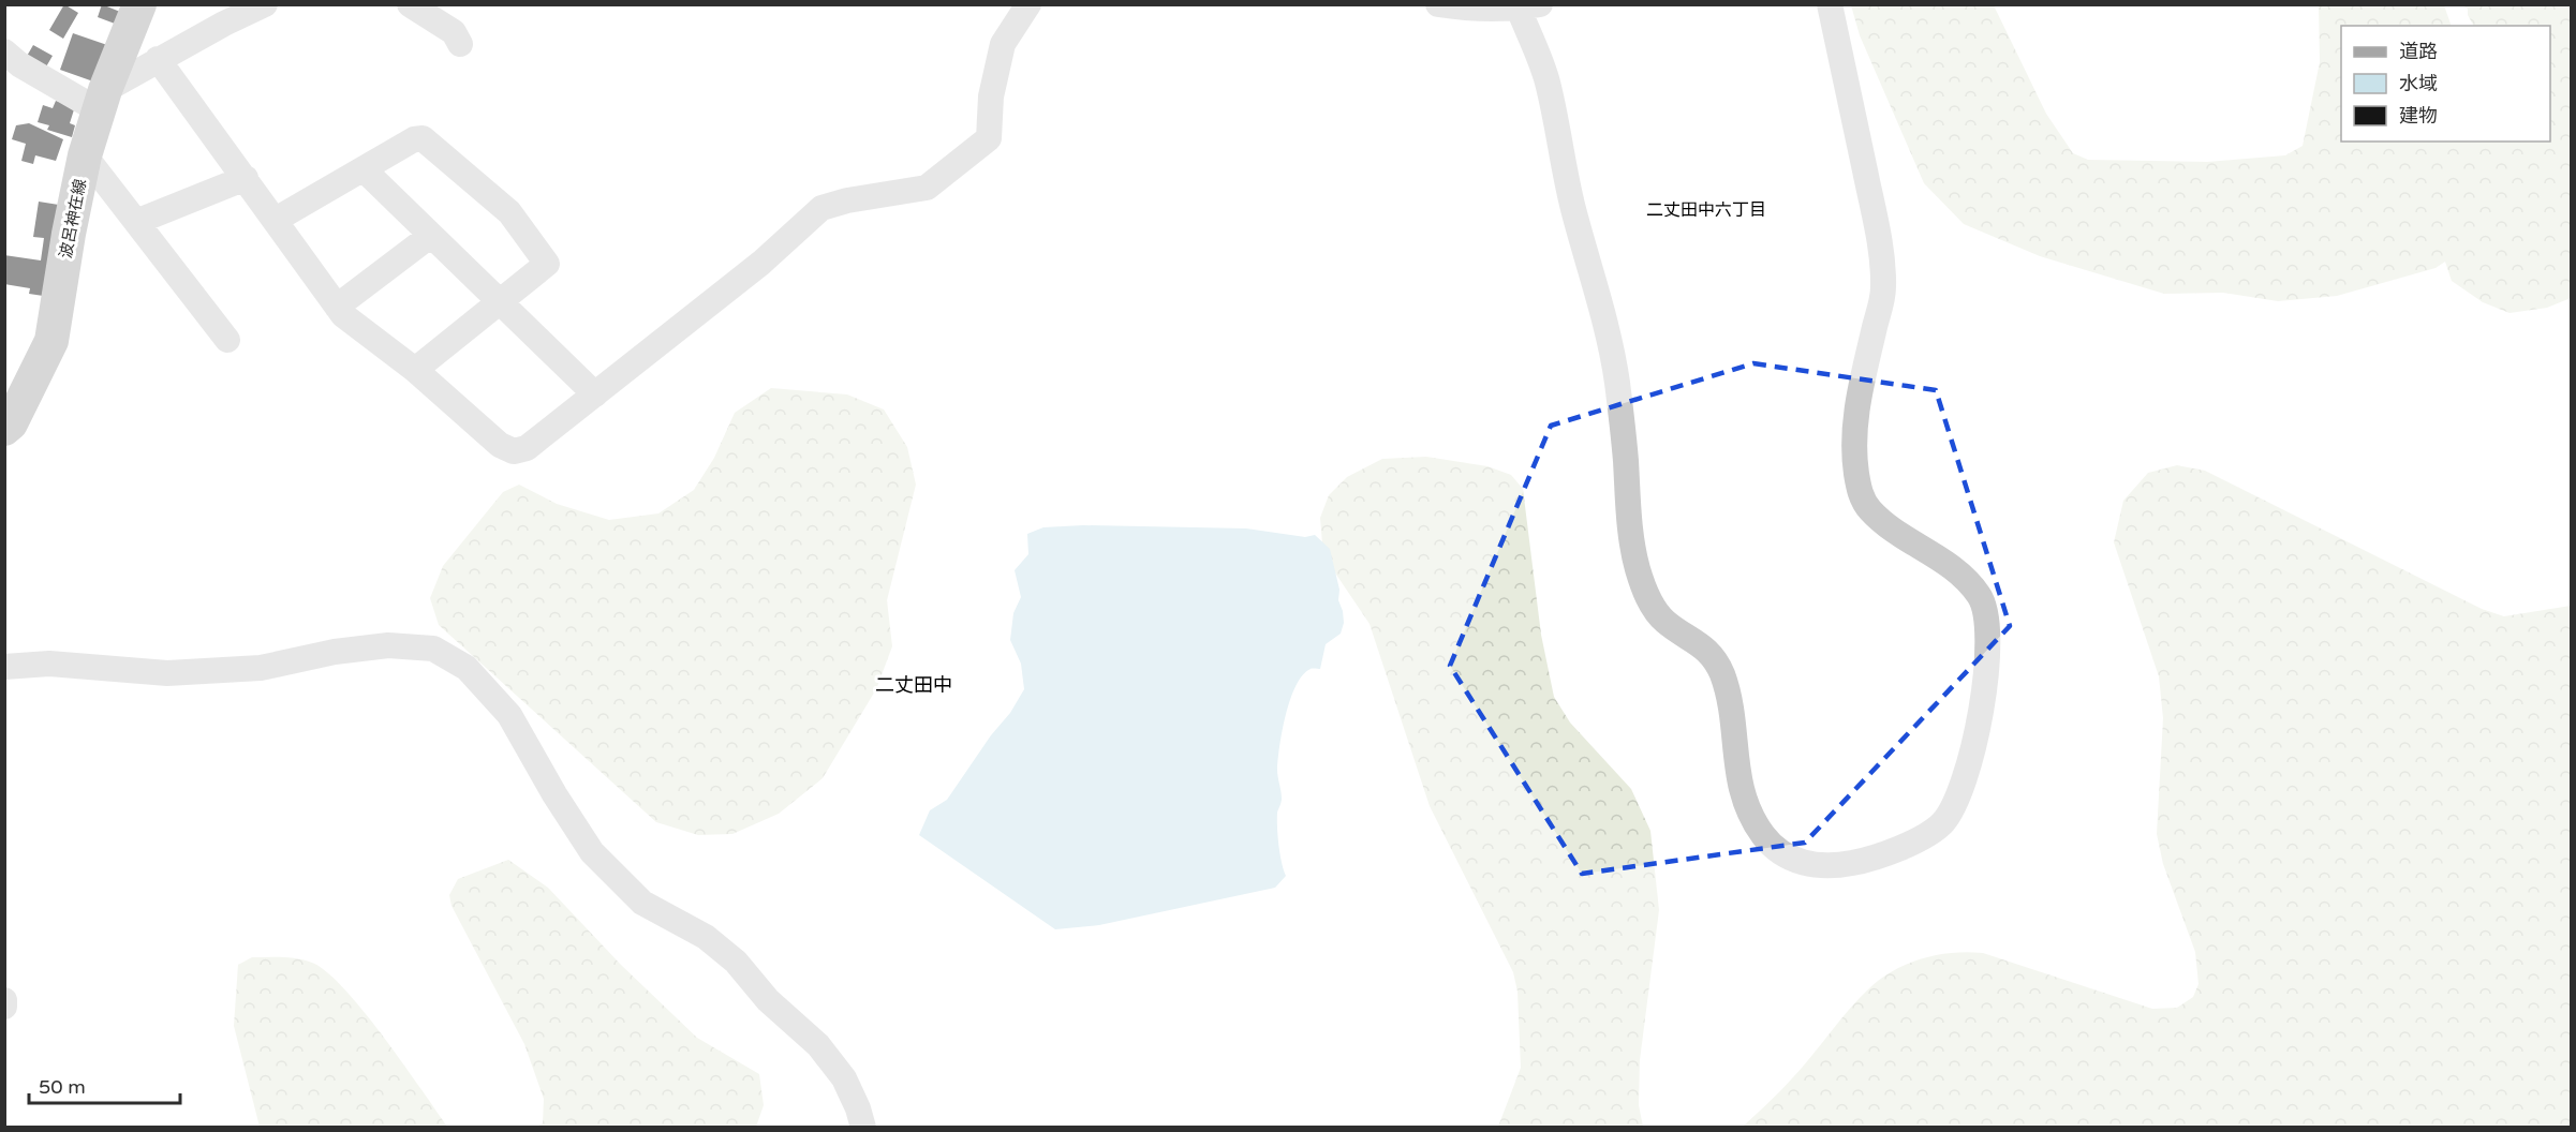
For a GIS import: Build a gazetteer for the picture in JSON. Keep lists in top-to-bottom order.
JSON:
{
  "streets": {
    "main road": ["波呂神在線"]
  },
  "districts": ["二丈田中六丁目", "二丈田中"],
  "legend": ["道路", "水域", "建物"],
  "scale_bar": "50 m"
}
